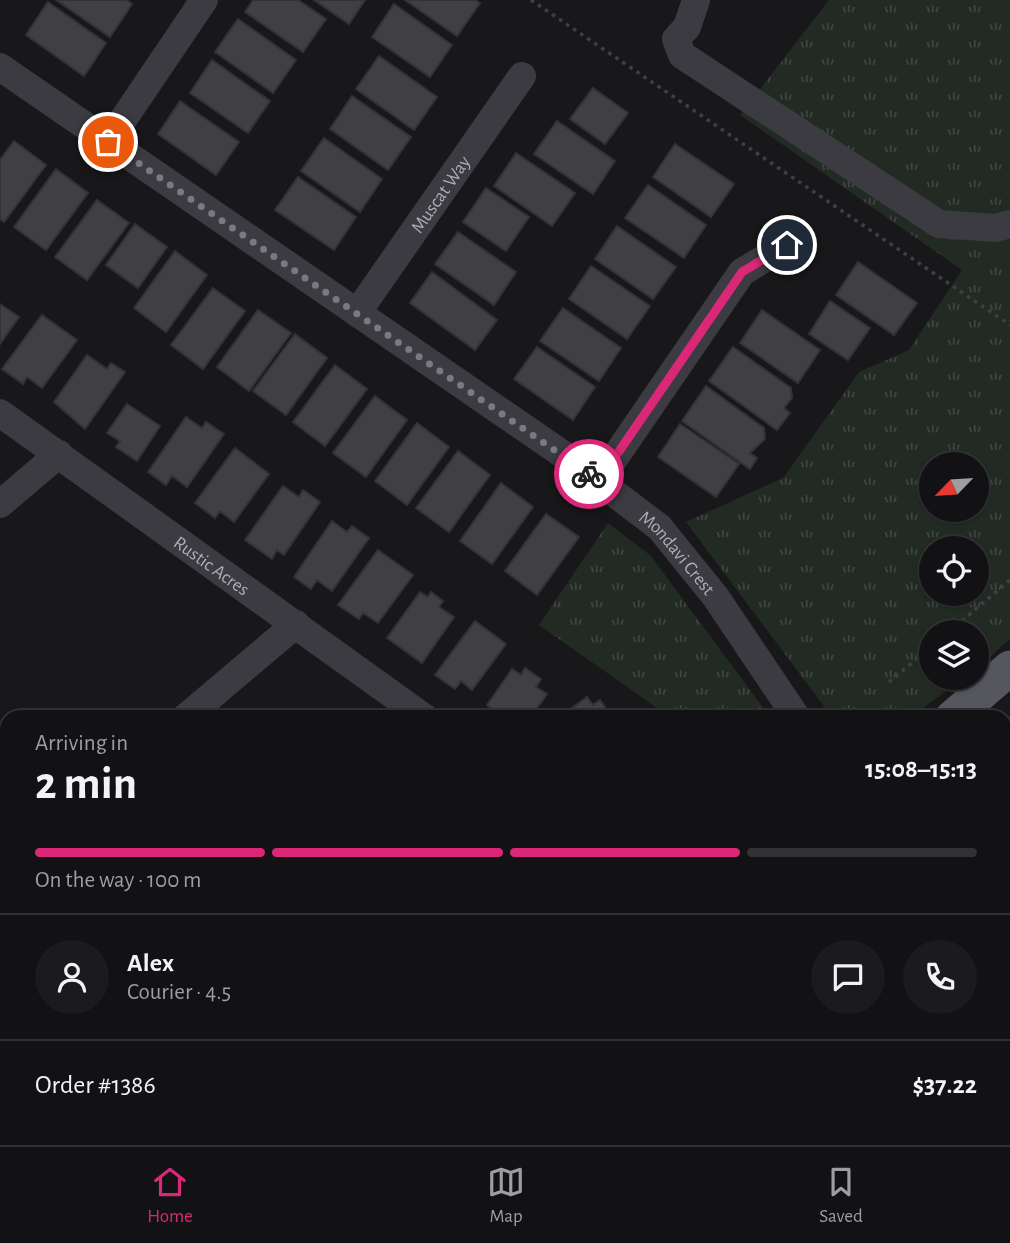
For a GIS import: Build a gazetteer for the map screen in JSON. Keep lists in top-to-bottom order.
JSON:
{
  "streets": {
    "street": ["Muscat Way", "Mondavi Crest", "Rustic Acres"]
  },
  "crossings": [
    ["Muscat Way", "Mondavi Crest"]
  ],
  "north": "bottom left",
  "page": {
    "heading": ["2 min", "Arriving in", "15:08–15:13"],
    "panel": [
      "Alex",
      "Courier · 4.5",
      "Order #1386",
      "$37.22"
    ],
    "bar": "On the way · 100 m",
    "tabs": ["Home", "Map", "Saved"]
  }
}
